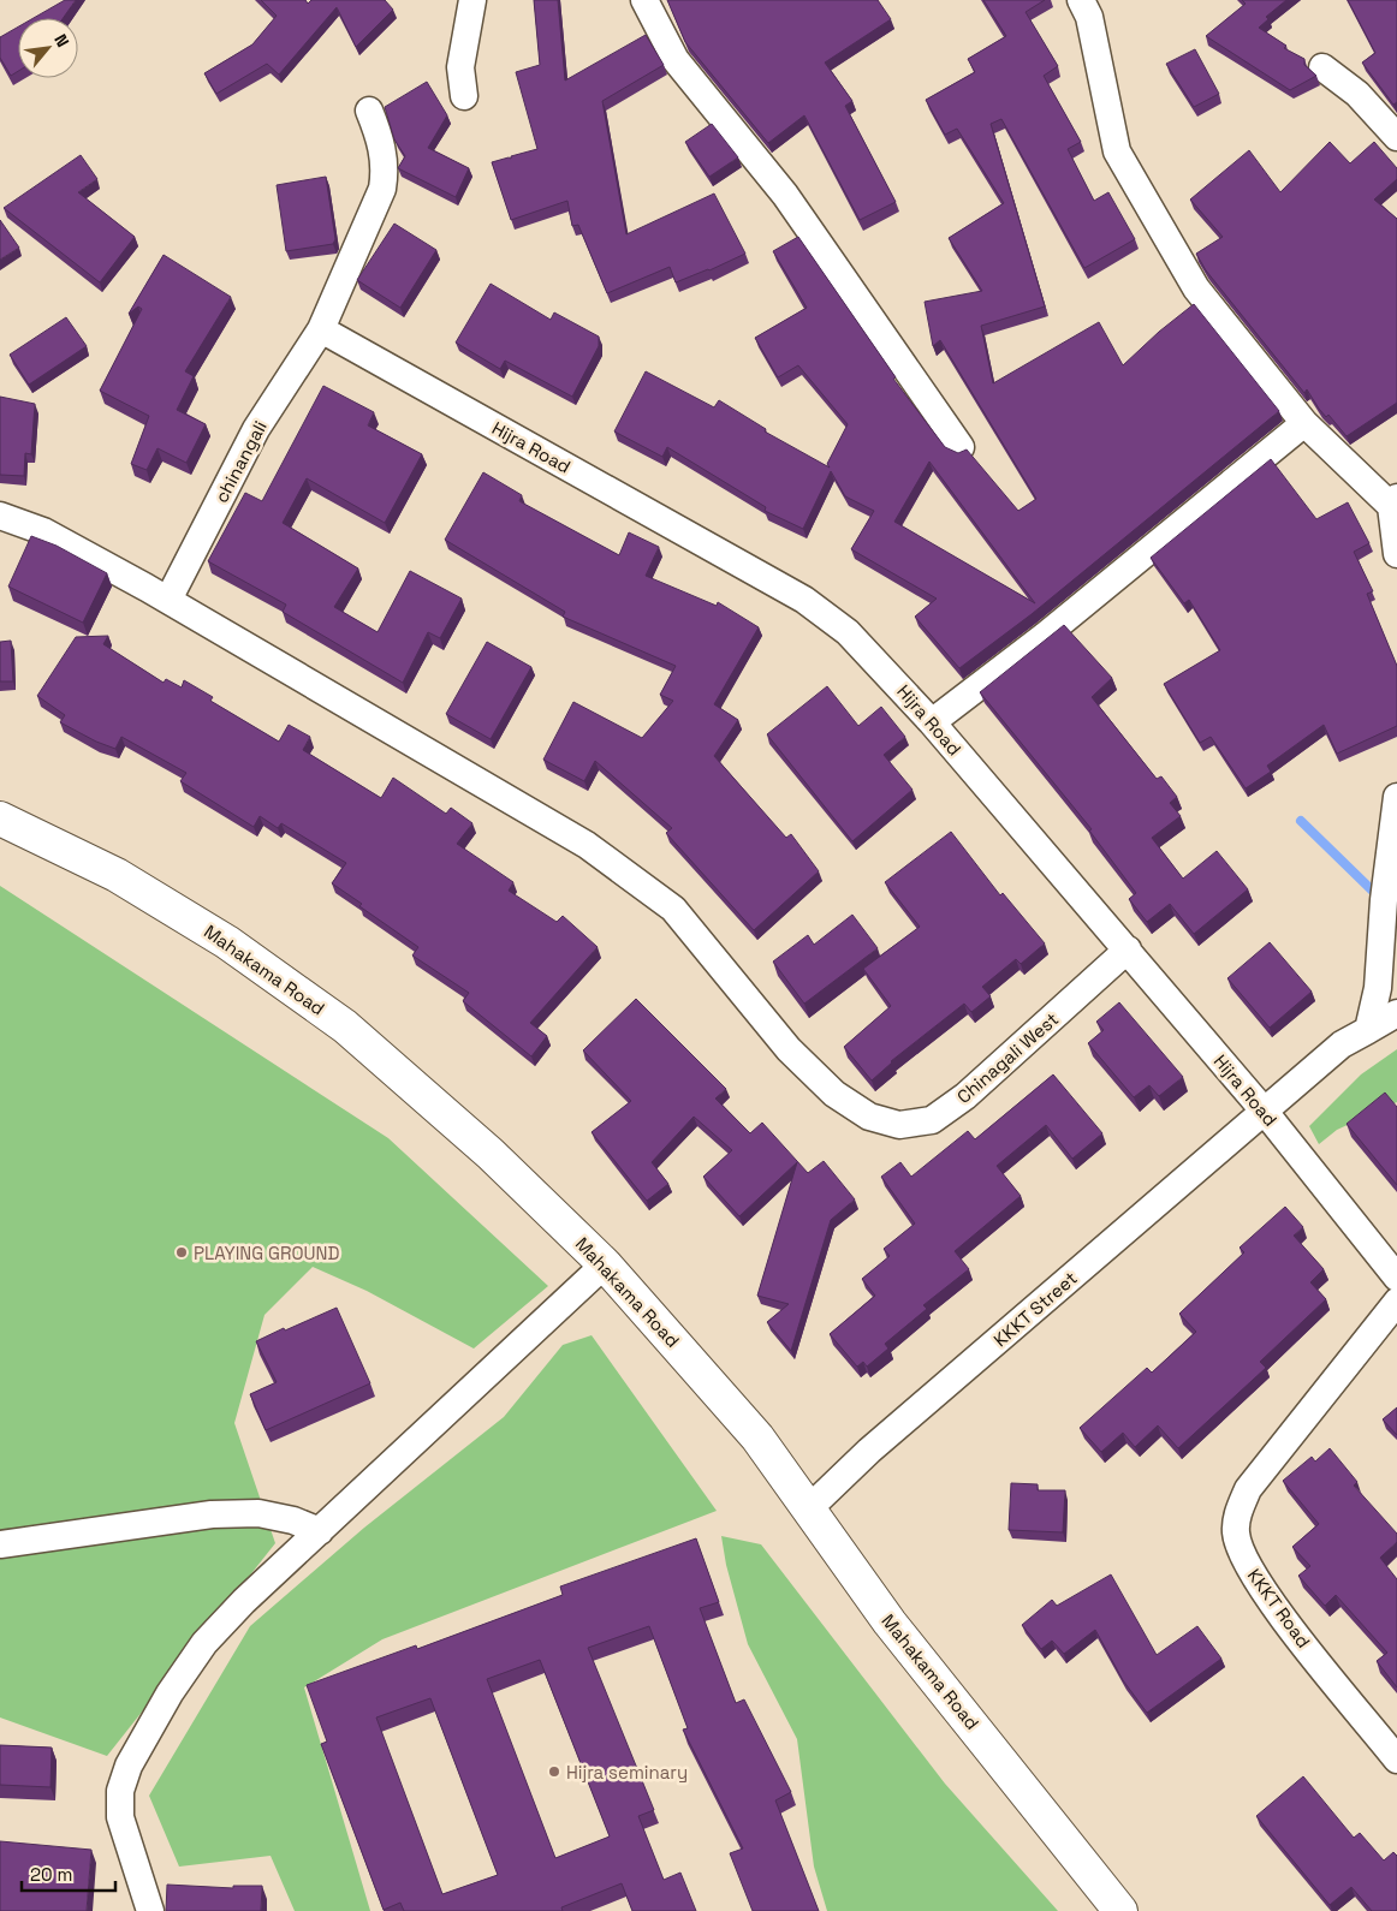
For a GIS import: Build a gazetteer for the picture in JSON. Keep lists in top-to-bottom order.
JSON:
{
  "streets": {
    "street": [
      "Hijra Road",
      "chinangali",
      "Mahakama Road",
      "Chinagali West",
      "KKKT Street",
      "KKKT Road"
    ]
  },
  "crossings": [
    ["Hijra Road", "chinangali"],
    ["Hijra Road", "Chinagali West"],
    ["Hijra Road", "KKKT Street"],
    ["chinangali", "Chinagali West"],
    ["Mahakama Road", "KKKT Street"]
  ],
  "places": ["PLAYING GROUND", "Hijra seminary"],
  "scale_bar": "20 m",
  "north": "top right"
}
